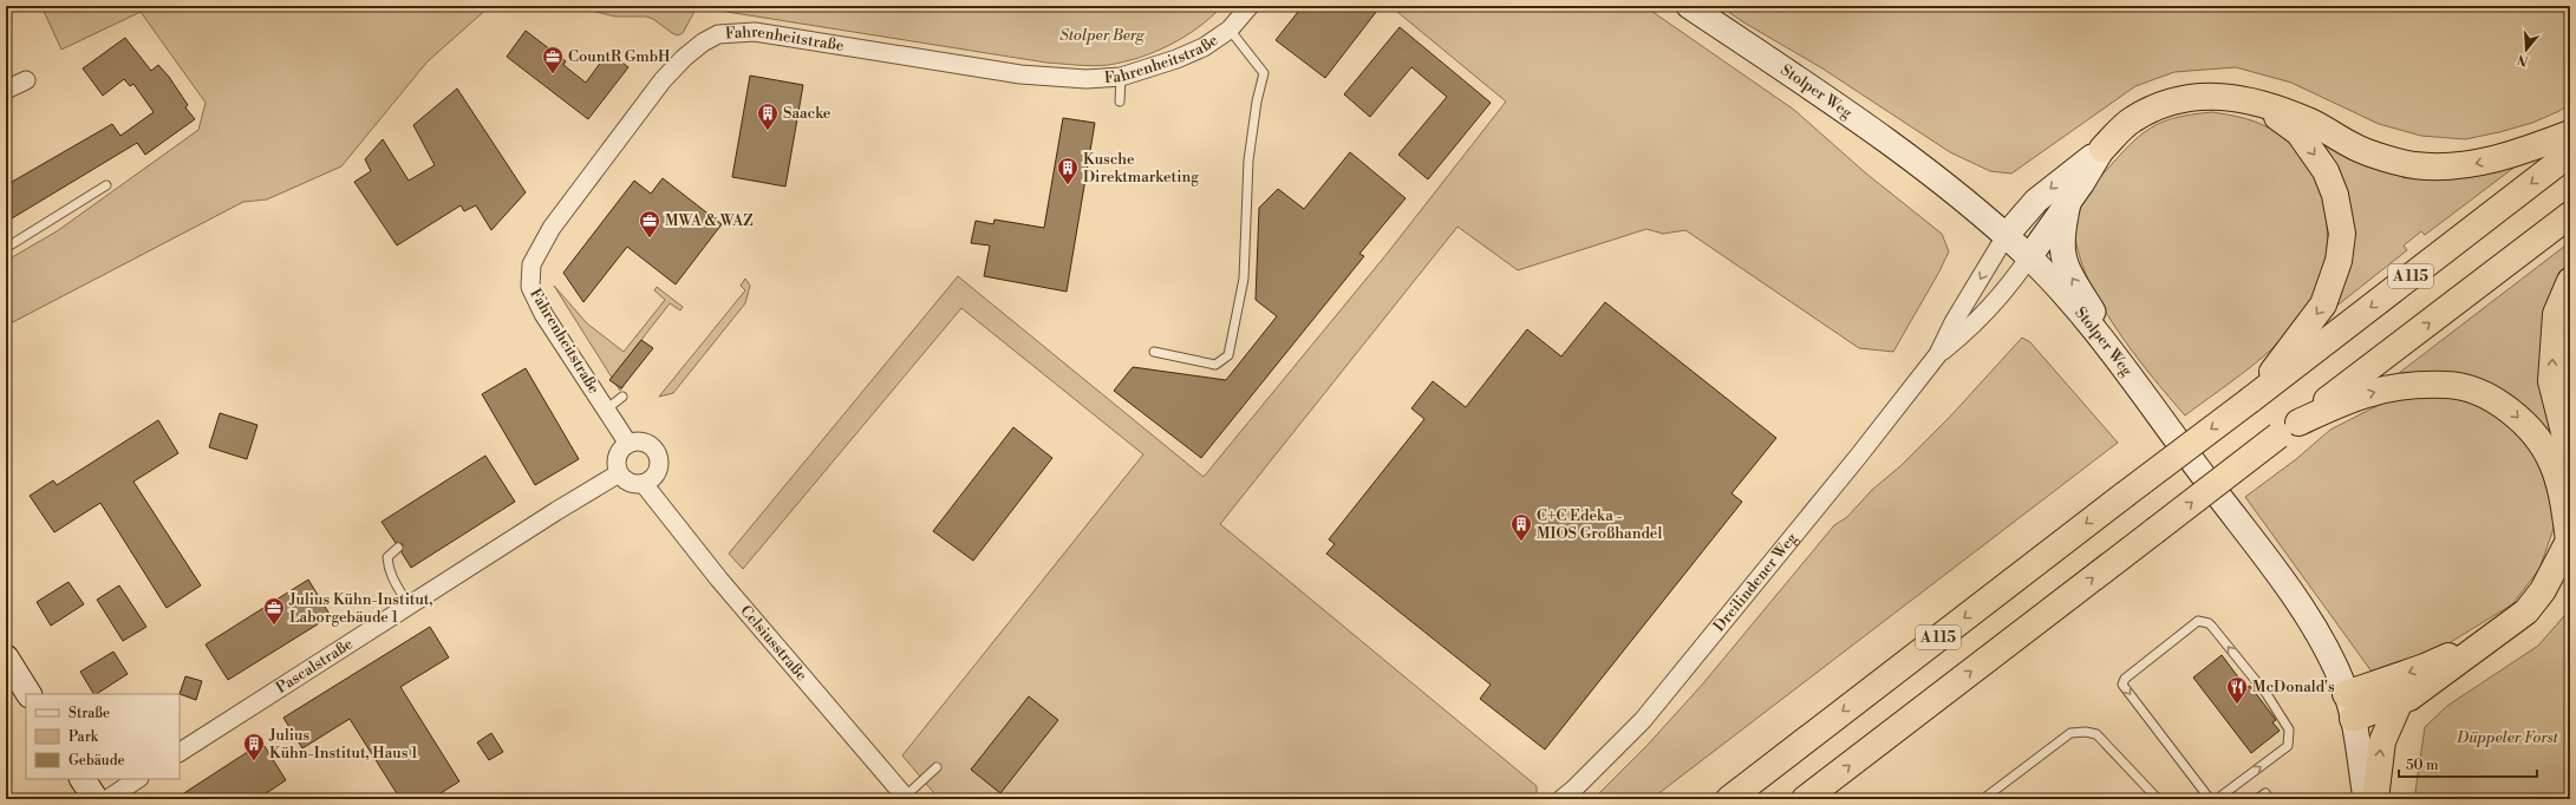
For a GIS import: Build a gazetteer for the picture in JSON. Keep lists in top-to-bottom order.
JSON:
{
  "streets": {
    "highway": ["A 115"],
    "street": [
      "Fahrenheitstraße",
      "Stolper Weg",
      "Dreilindener Weg",
      "Celsiusstraße",
      "Pascalstraße"
    ]
  },
  "crossings": [
    ["Fahrenheitstraße", "Celsiusstraße"],
    ["Fahrenheitstraße", "Pascalstraße"],
    ["Stolper Weg", "Dreilindener Weg"],
    ["Celsiusstraße", "Pascalstraße"]
  ],
  "parks": ["Stolper Berg", "Düppeler Forst"],
  "places": {
    "office": ["CountR GmbH", "MWA & WAZ", "Julius Kühn-Institut, Laborgebäude 1"],
    "building": [
      "Saacke",
      "Kusche Direktmarketing",
      "C+C Edeka - MIOS Großhandel",
      "Julius Kühn-Institut, Haus 1"
    ],
    "restaurant": ["McDonald's"]
  },
  "legend": ["Straße", "Park", "Gebäude"],
  "scale_bar": "50 m",
  "north": "bottom"
}
